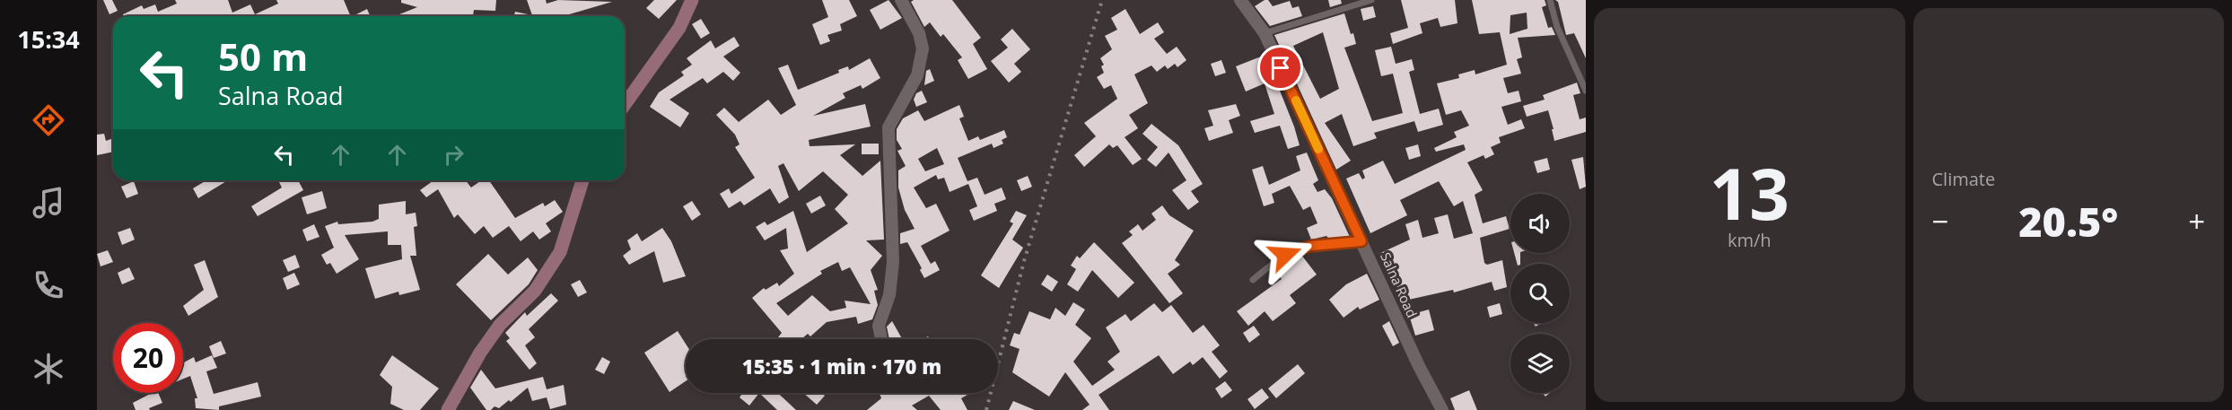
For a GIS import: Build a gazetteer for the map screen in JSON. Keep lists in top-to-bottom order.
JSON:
{
  "streets": {
    "street": ["Salna Road"]
  },
  "page": {
    "tabs": "15:34",
    "tile": [
      ["13", "km/h"],
      "Climate"
    ],
    "turn": ["50 m", "Salna Road"],
    "heat": ["−", "20.5°", "+"],
    "limit": "20",
    "trip": "15:35 · 1 min · 170 m"
  }
}
